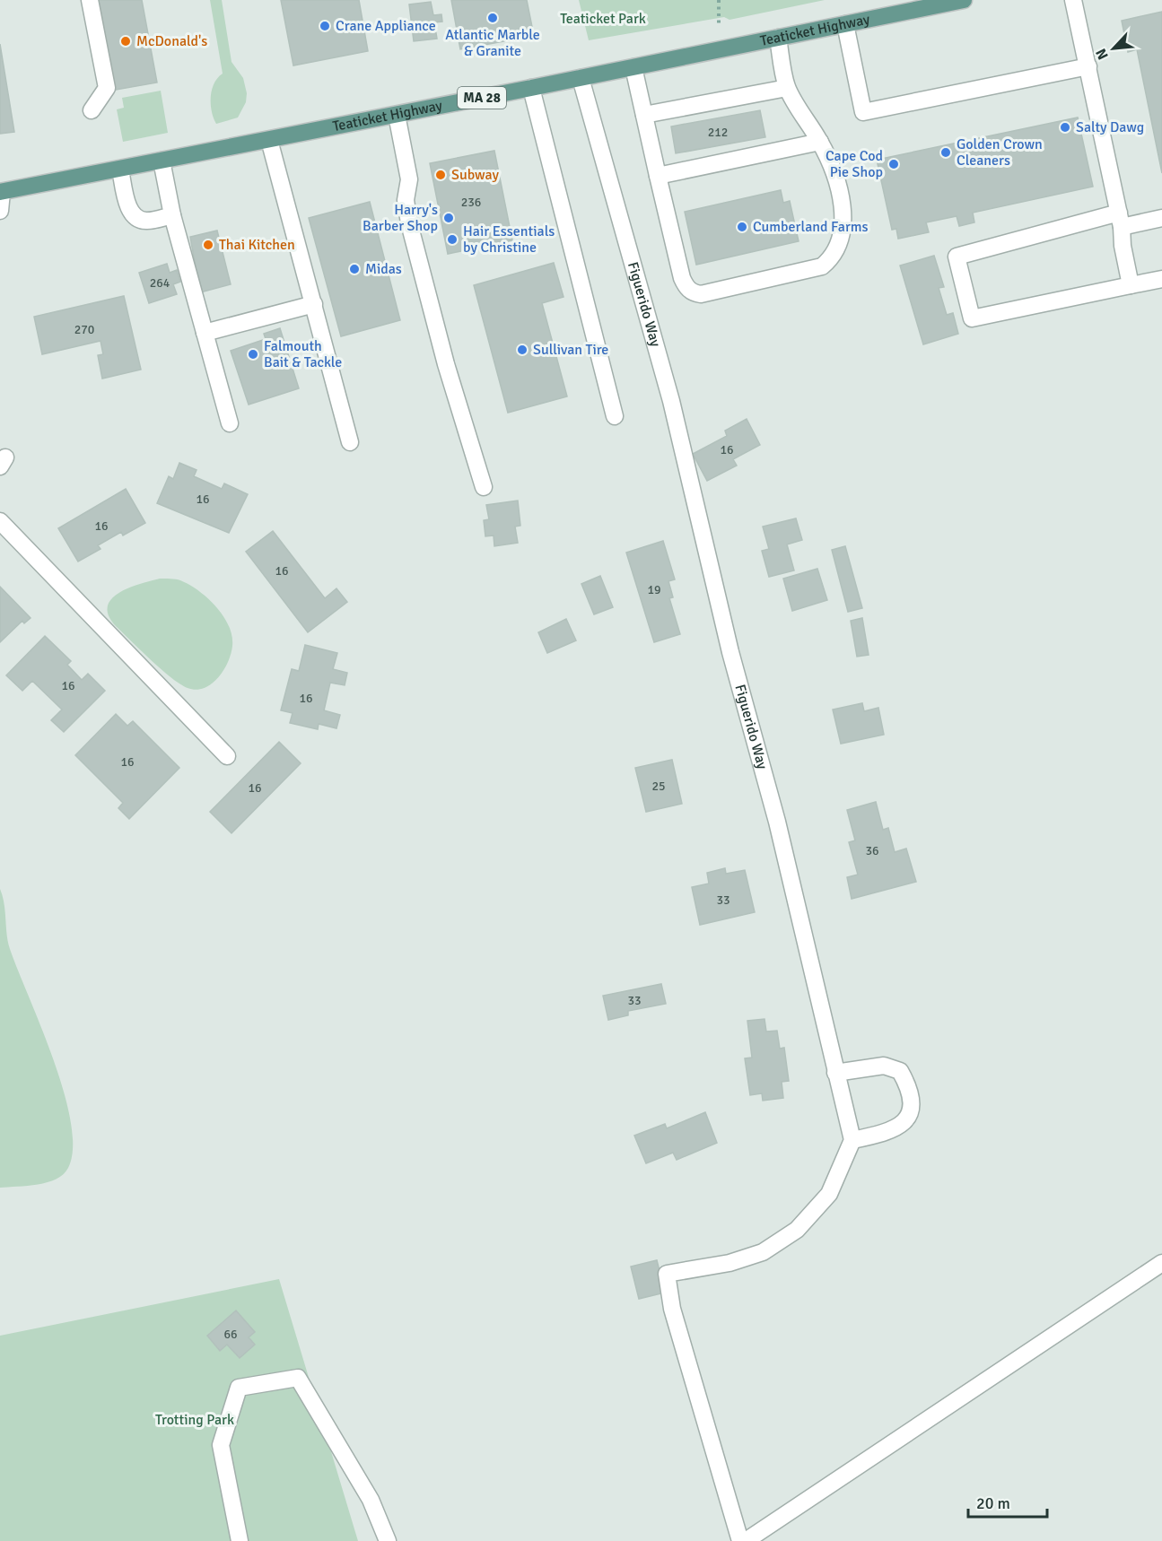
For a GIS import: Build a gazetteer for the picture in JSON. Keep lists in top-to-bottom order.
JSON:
{
  "streets": {
    "main road": ["Teaticket Highway", "MA 28"],
    "street": ["Figuerido Way"]
  },
  "crossings": [
    ["Teaticket Highway", "Figuerido Way"]
  ],
  "parks": ["Teaticket Park", "Trotting Park"],
  "places": [
    "Atlantic Marble & Granite",
    "Crane Appliance",
    "McDonald's",
    "Salty Dawg",
    "Golden Crown Cleaners",
    "Cape Cod Pie Shop",
    "Subway",
    "Harry's Barber Shop",
    "Cumberland Farms",
    "Hair Essentials by Christine",
    "Thai Kitchen",
    "Midas",
    "Sullivan Tire",
    "Falmouth Bait & Tackle"
  ],
  "house_numbers": [
    "212",
    "236",
    "264",
    "270",
    "16",
    "16",
    "16",
    "16",
    "19",
    "16",
    "16",
    "16",
    "25",
    "16",
    "36",
    "33",
    "33",
    "66"
  ],
  "scale_bar": "20 m",
  "north": "bottom left"
}
